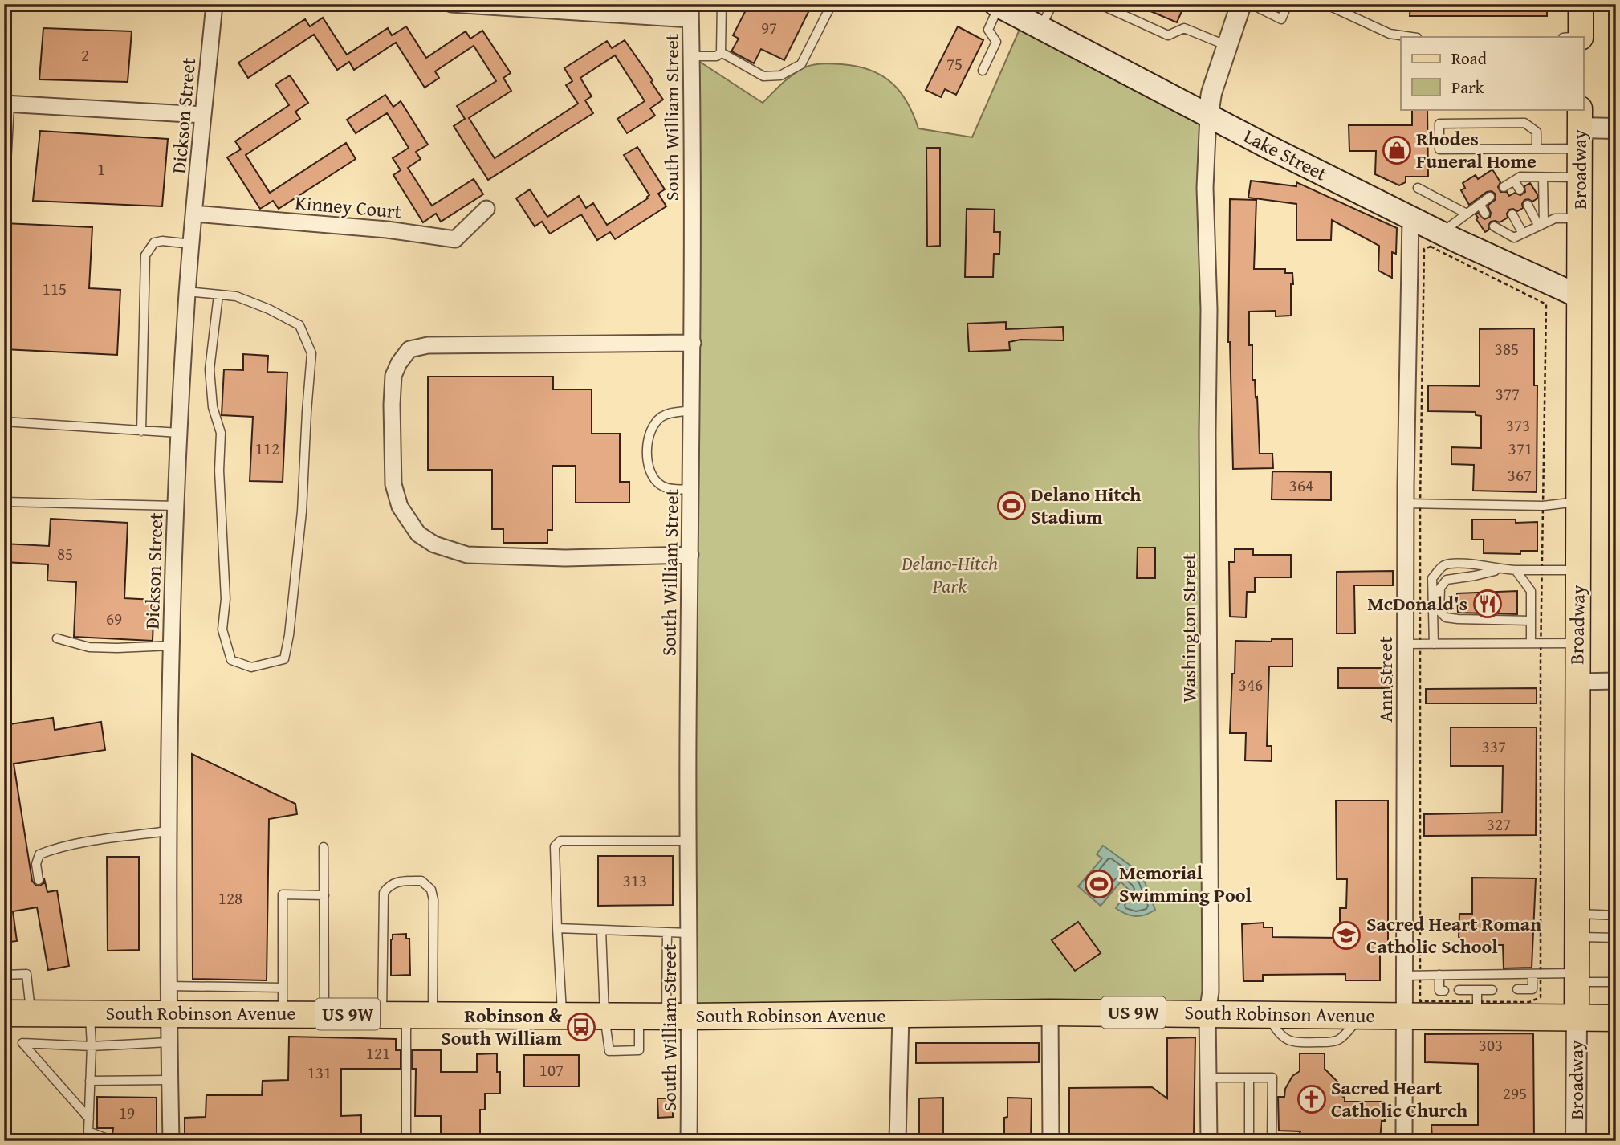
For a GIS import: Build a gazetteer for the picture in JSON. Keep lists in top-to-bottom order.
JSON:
{
  "streets": {
    "highway": ["US 9W", "South Robinson Avenue"],
    "main road": ["Lake Street", "Broadway"],
    "street": [
      "Dickson Street",
      "South William Street",
      "Kinney Court",
      "Washington Street",
      "Ann Street"
    ]
  },
  "crossings": [
    ["Dickson Street", "Kinney Court"],
    ["Dickson Street", "South Robinson Avenue"],
    ["South William Street", "South Robinson Avenue"],
    ["Lake Street", "Broadway"],
    ["Lake Street", "Washington Street"],
    ["Lake Street", "Ann Street"],
    ["Broadway", "US 9W"],
    ["Broadway", "South Robinson Avenue"],
    ["Washington Street", "South Robinson Avenue"],
    ["Ann Street", "South Robinson Avenue"],
    ["US 9W", "South Robinson Avenue"]
  ],
  "parks": ["Delano-Hitch Park"],
  "places": {
    "shop": ["Rhodes Funeral Home"],
    "sports": ["Delano Hitch Stadium", "Memorial Swimming Pool"],
    "restaurant": ["McDonald's"],
    "school or university": ["Sacred Heart Roman Catholic School"],
    "bus stop": ["Robinson & South William"],
    "church": ["Sacred Heart Catholic Church"]
  },
  "house_numbers": [
    "97",
    "2",
    "75",
    "1",
    "115",
    "385",
    "377",
    "373",
    "112",
    "371",
    "367",
    "364",
    "85",
    "69",
    "346",
    "337",
    "327",
    "313",
    "128",
    "303",
    "121",
    "107",
    "131",
    "295",
    "19"
  ],
  "legend": ["Road", "Park"]
}
